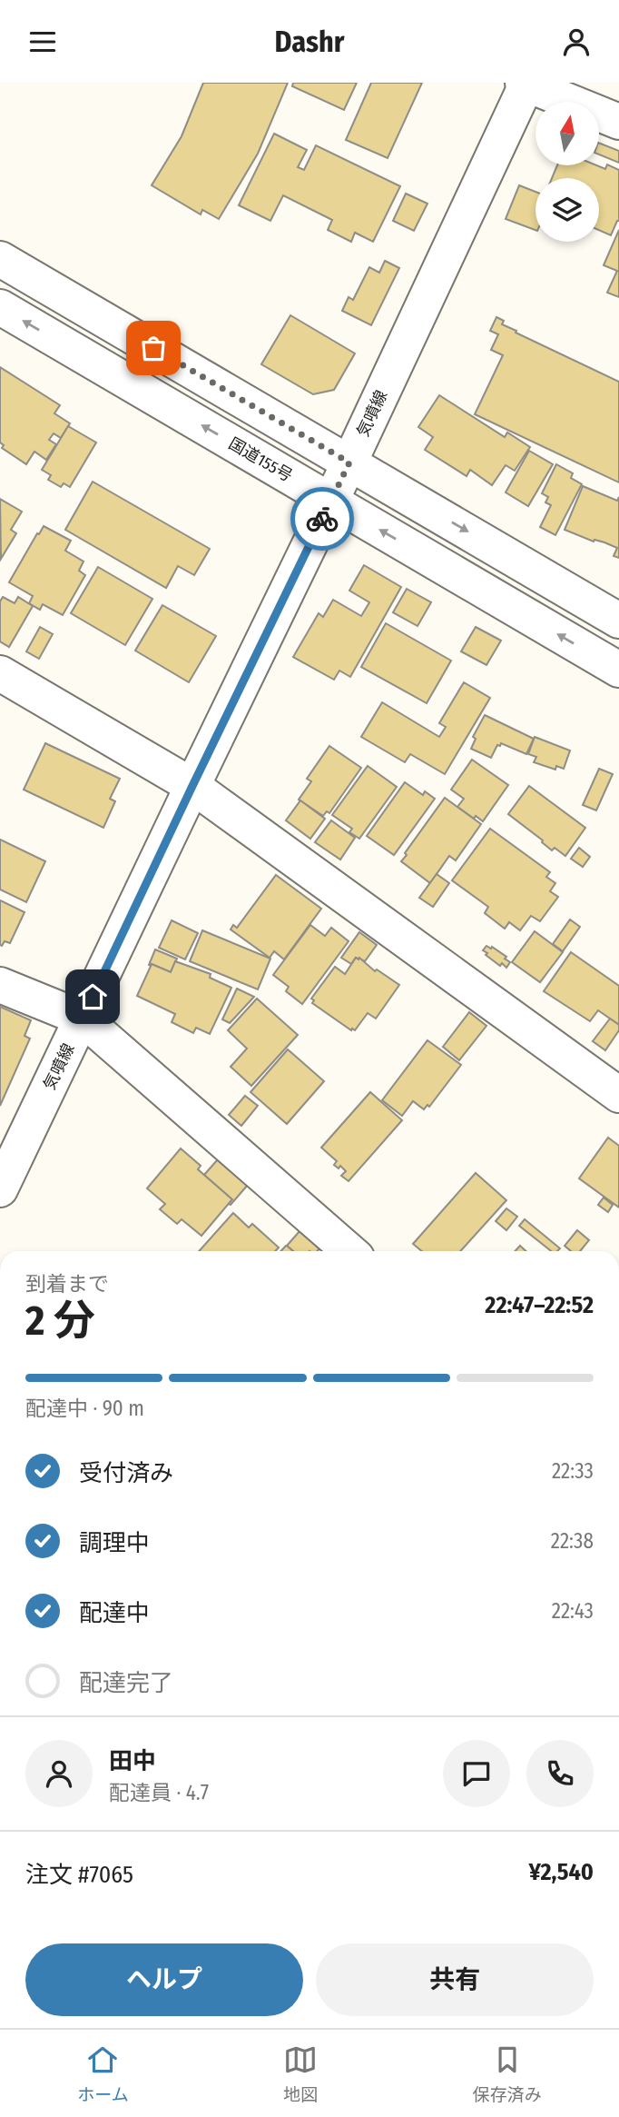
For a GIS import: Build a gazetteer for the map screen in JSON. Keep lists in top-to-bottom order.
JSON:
{
  "streets": {
    "main road": ["気噴線", "国道155号"]
  },
  "crossings": [
    ["気噴線", "国道155号"]
  ],
  "north": "top",
  "page": {
    "header": "Dashr",
    "heading": ["2 分", "到着まで", "22:47–22:52"],
    "panel": [
      "田中",
      "配達員 · 4.7",
      "注文 #7065",
      "¥2,540"
    ],
    "bar": "配達中 · 90 m",
    "list": [
      ["受付済み", "22:33"],
      ["調理中", "22:38"],
      ["配達中", "22:43"],
      "配達完了"
    ],
    "buttons": ["ヘルプ", "共有"],
    "tabs": ["ホーム", "地図", "保存済み"]
  }
}
